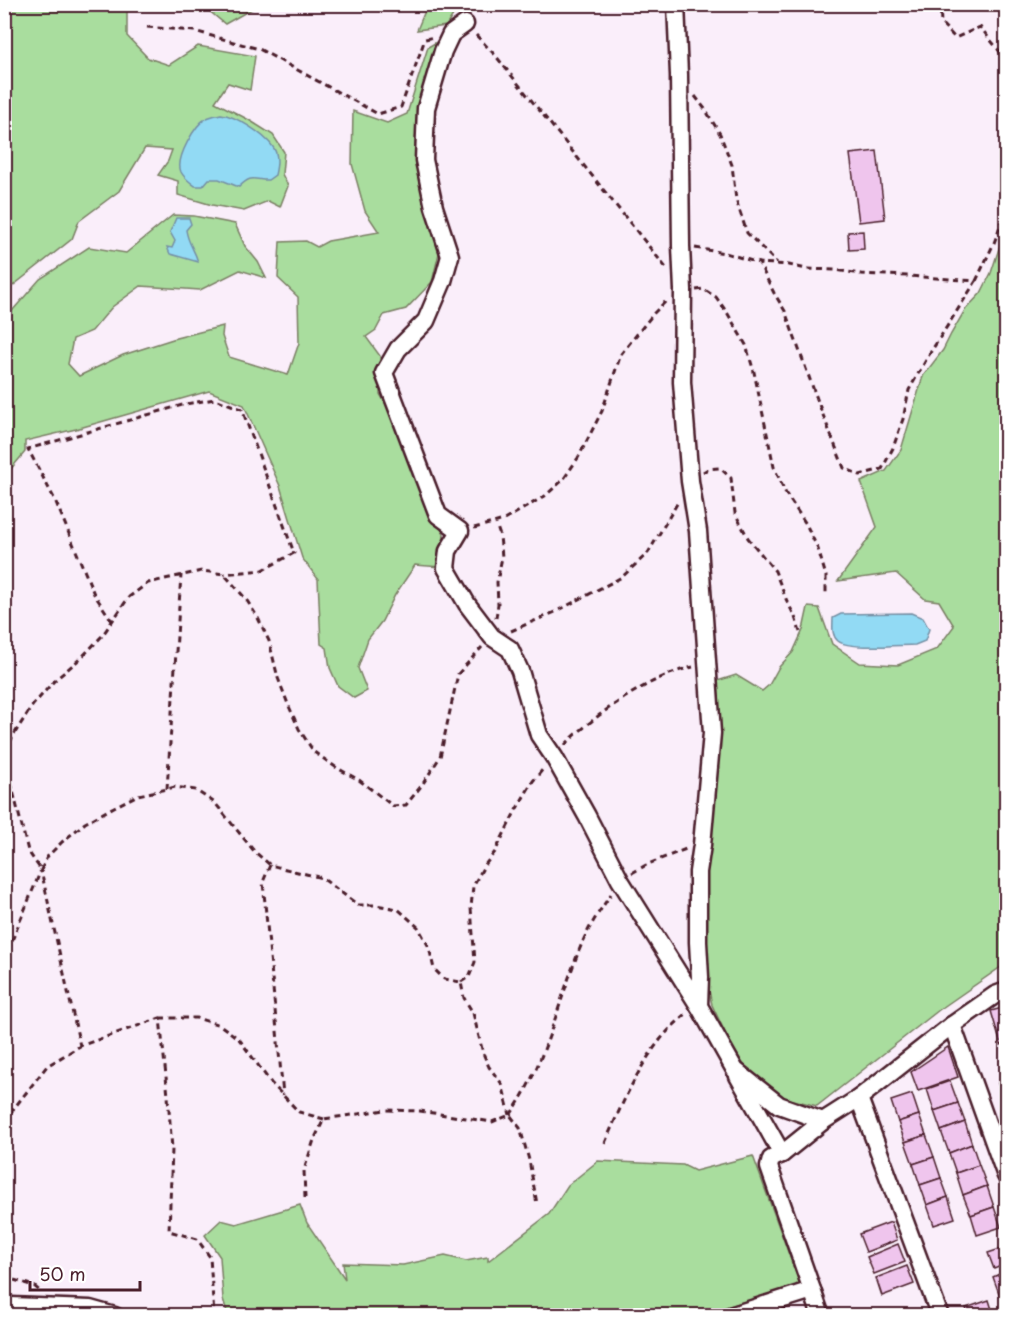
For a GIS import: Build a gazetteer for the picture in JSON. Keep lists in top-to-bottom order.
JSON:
{
  "scale_bar": "50 m"
}
